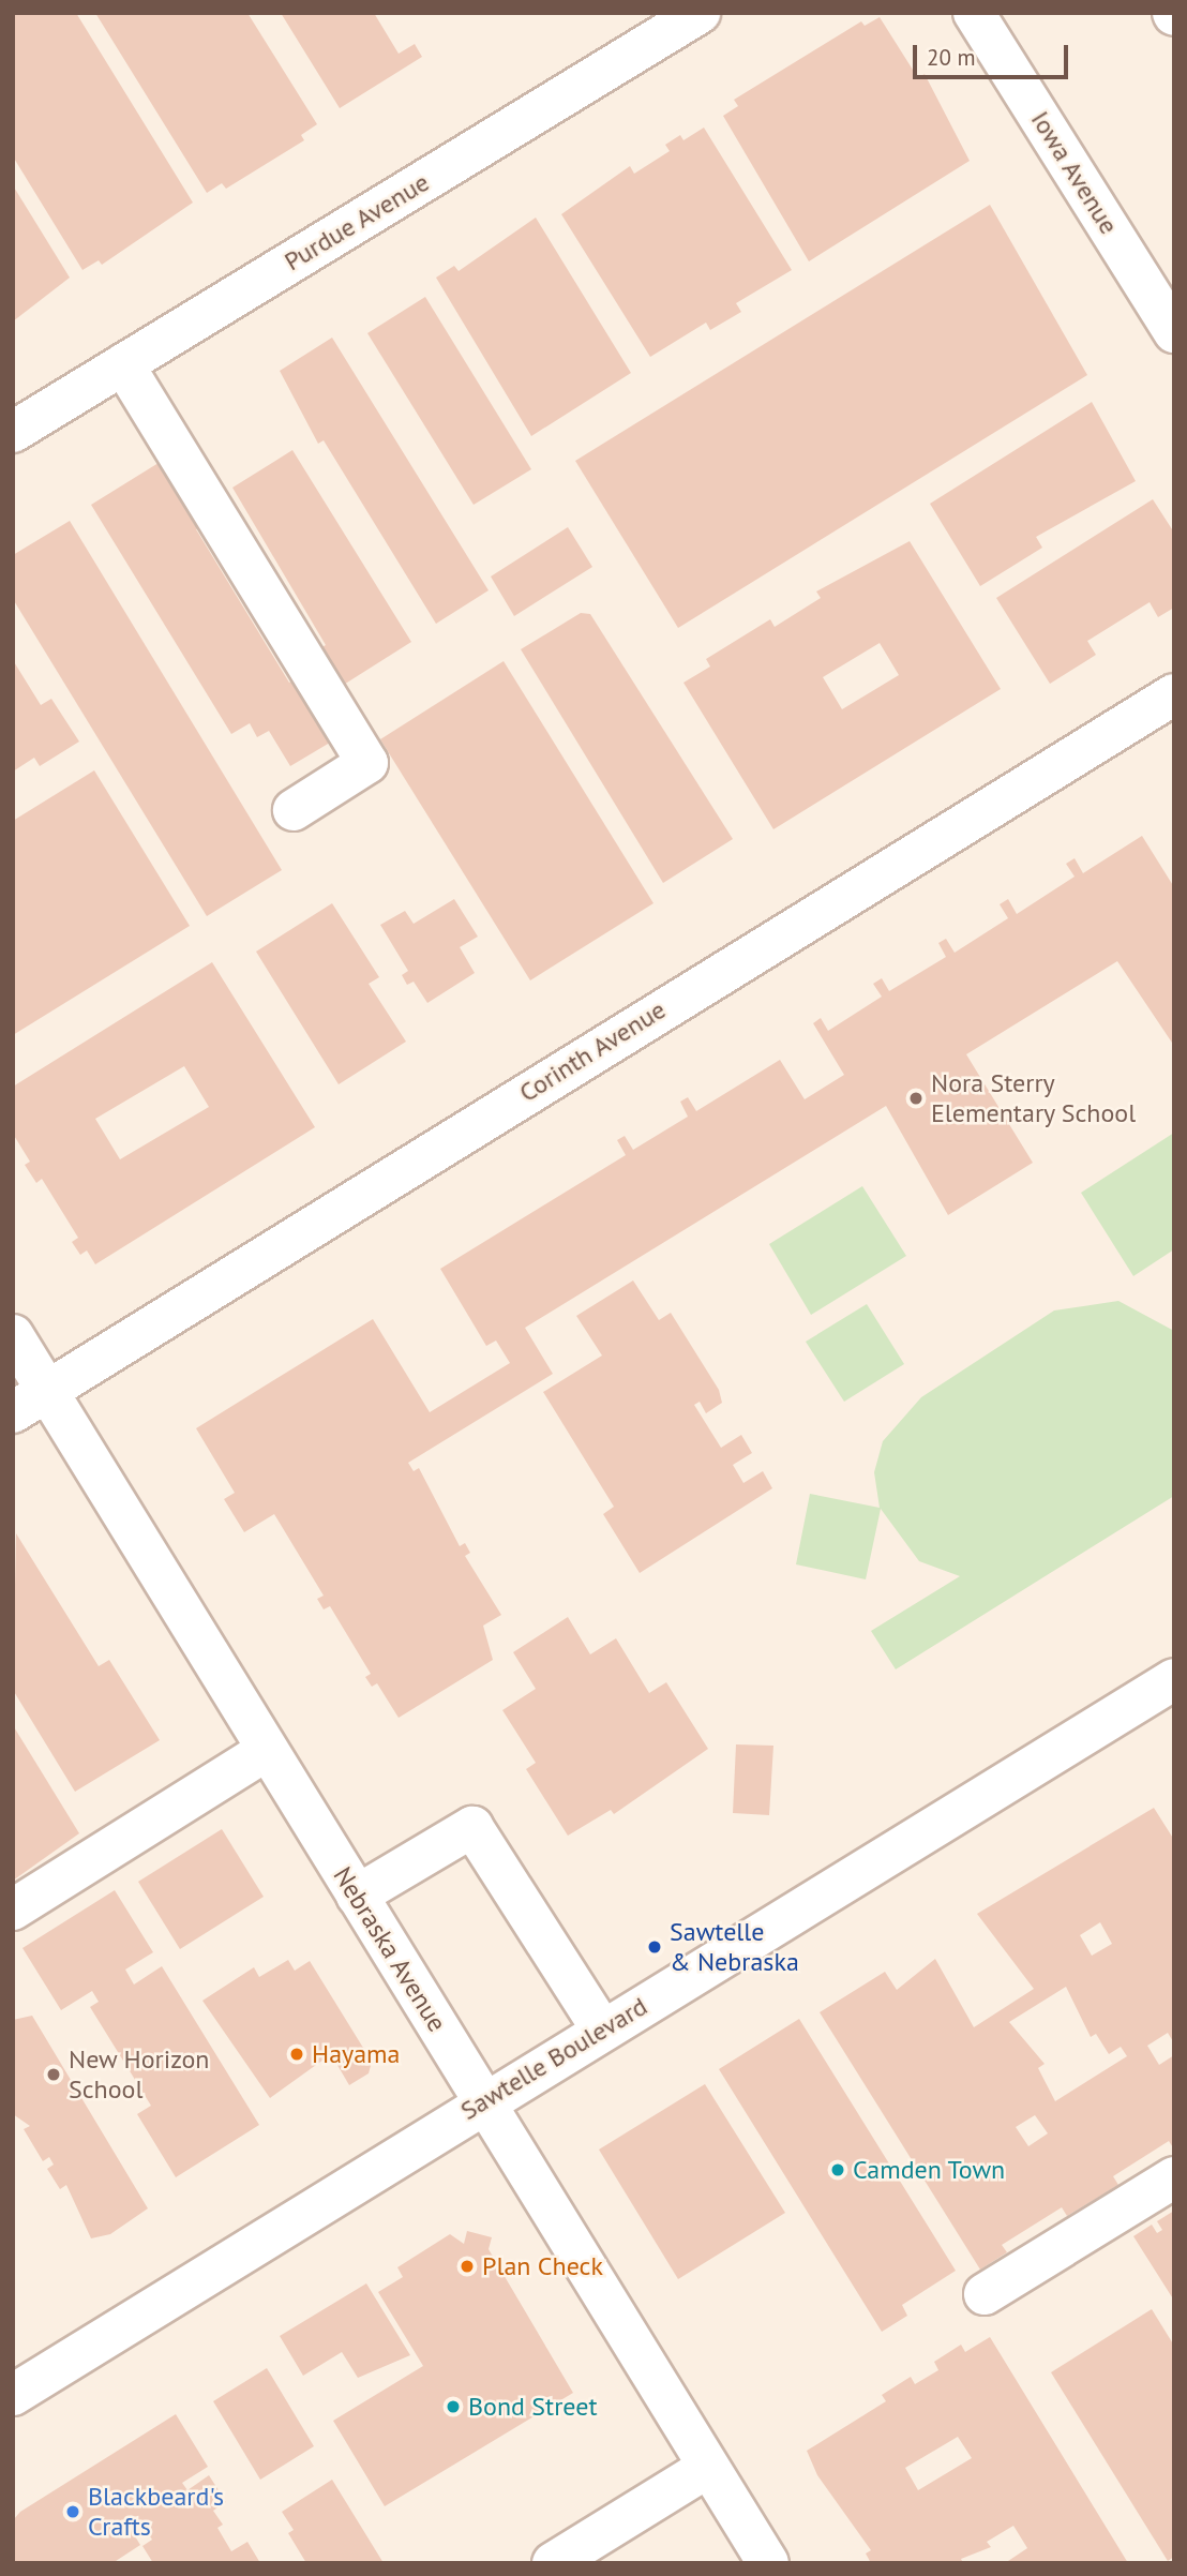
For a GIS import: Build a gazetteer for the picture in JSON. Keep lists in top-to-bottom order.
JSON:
{
  "streets": {
    "street": [
      "Iowa Avenue",
      "Purdue Avenue",
      "Corinth Avenue",
      "Nebraska Avenue",
      "Sawtelle Boulevard"
    ]
  },
  "crossings": [
    ["Corinth Avenue", "Nebraska Avenue"],
    ["Nebraska Avenue", "Sawtelle Boulevard"]
  ],
  "places": [
    "Nora Sterry Elementary School",
    "Sawtelle & Nebraska",
    "Hayama",
    "New Horizon School",
    "Camden Town",
    "Plan Check",
    "Bond Street",
    "Blackbeard's Crafts"
  ],
  "scale_bar": "20 m"
}
